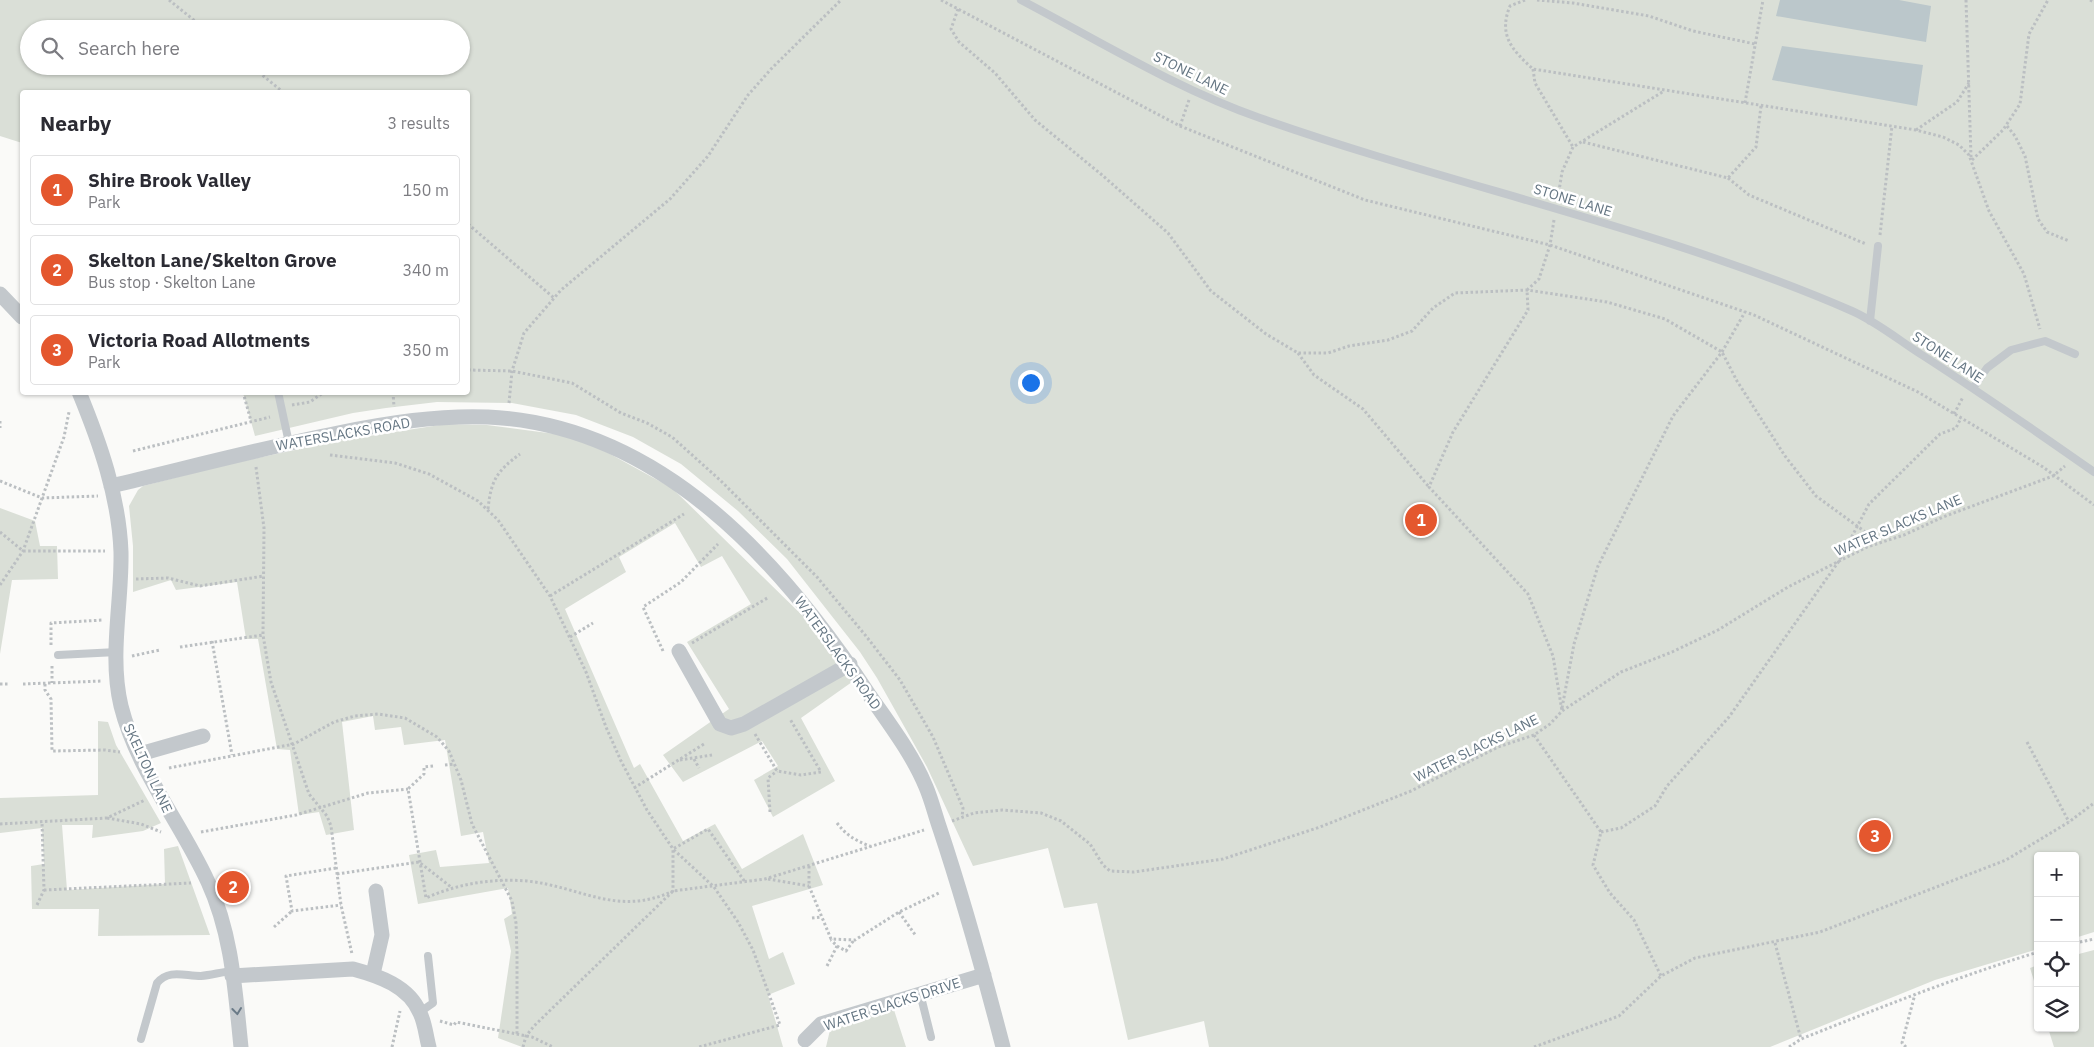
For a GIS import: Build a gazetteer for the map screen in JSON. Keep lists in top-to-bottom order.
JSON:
{
  "streets": {
    "street": ["WATERSLACKS ROAD", "SKELTON LANE", "WATER SLACKS DRIVE"],
    "lane": ["STONE LANE"],
    "path": ["WATER SLACKS LANE"]
  },
  "crossings": [
    ["STONE LANE", "WATER SLACKS LANE"],
    ["WATERSLACKS ROAD", "SKELTON LANE"],
    ["WATERSLACKS ROAD", "WATER SLACKS DRIVE"]
  ],
  "page": {
    "search": "Search here",
    "heading": ["Nearby", "3 results"],
    "list": [
      {
        "mark": "1",
        "name": "Shire Brook Valley",
        "note": "Park",
        "value": "150 m"
      },
      {
        "mark": "2",
        "name": "Skelton Lane/Skelton Grove",
        "note": "Bus stop · Skelton Lane",
        "value": "340 m"
      },
      {
        "mark": "3",
        "name": "Victoria Road Allotments",
        "note": "Park",
        "value": "350 m"
      }
    ],
    "pins": ["1", "3", "2"],
    "map_buttons": ["+", "−"]
  }
}
